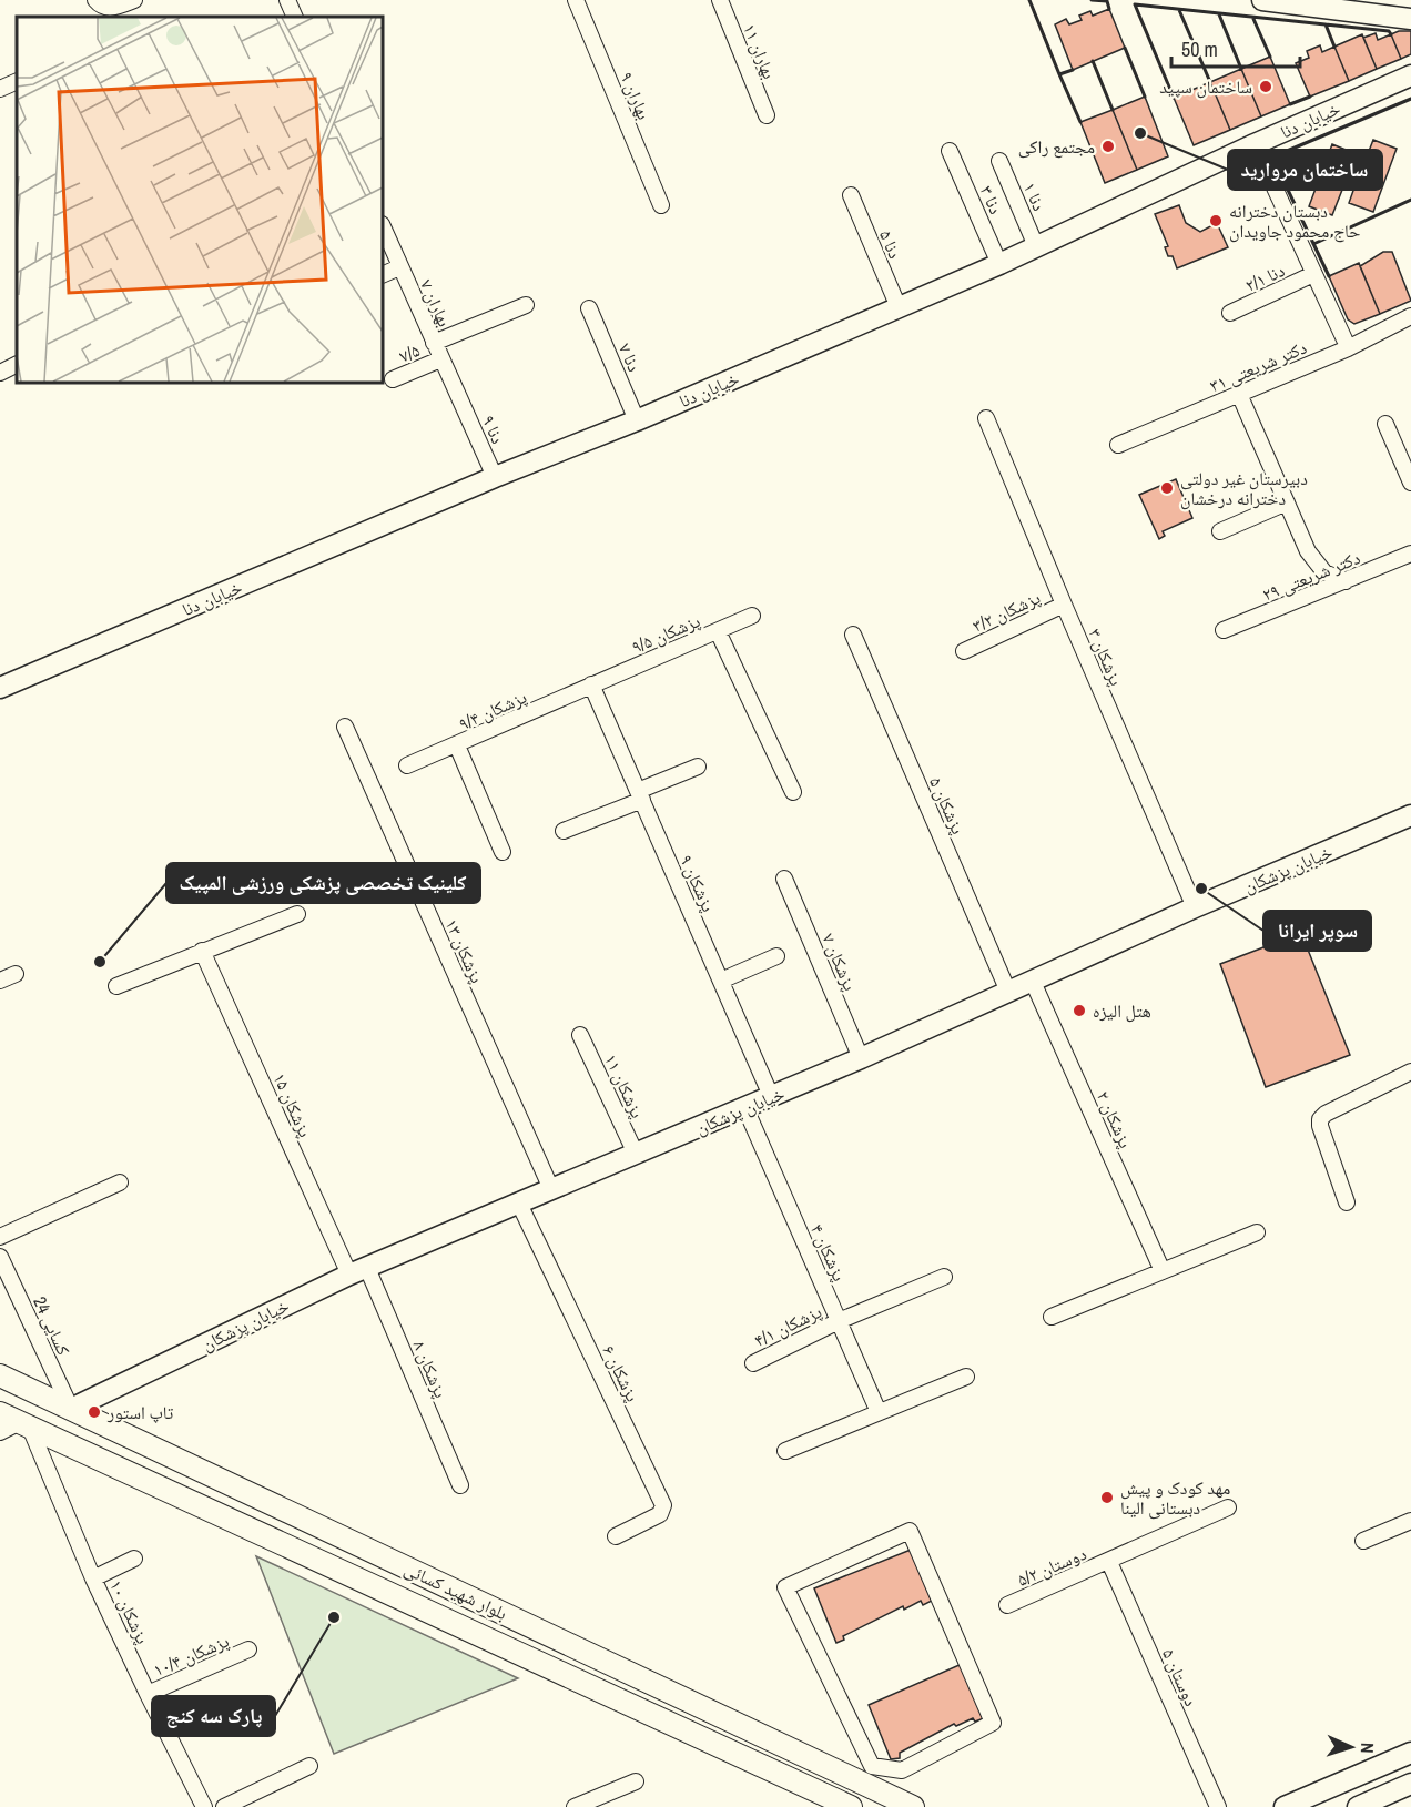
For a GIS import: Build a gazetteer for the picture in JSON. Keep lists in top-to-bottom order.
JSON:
{
  "streets": {
    "main road": ["بلوار شهید کسائی"],
    "street": [
      "۱۱ بهاران",
      "۹ بهاران",
      "خیابان دنا",
      "۱ دنا",
      "۳ دنا",
      "۵ دنا",
      "۲/۱ دنا",
      "۷ بهاران",
      "۷/۵",
      "۷ دنا",
      "۳۱ دکتر شریعتی",
      "۹ دنا",
      "۲۹ دکتر شریعتی",
      "۳/۲ پزشکان",
      "۹/۵ پزشکان",
      "۳ پزشکان",
      "۹/۴ پزشکان",
      "۵ پزشکان",
      "خیابان پزشکان",
      "۹ پزشکان",
      "۱۳ پزشکان",
      "۷ پزشکان",
      "۱۱ پزشکان",
      "۱۵ پزشکان",
      "۲ پزشکان",
      "۴ پزشکان",
      "کسایی 24",
      "۴/۱ پزشکان",
      "۸ پزشکان",
      "۶ پزشکان",
      "۵/۲ دوستان",
      "۱۰ پزشکان",
      "۱۰/۴ پزشکان",
      "۵ دوستان"
    ]
  },
  "crossings": [
    ["خیابان دنا", "۱ دنا"],
    ["خیابان دنا", "۳ دنا"],
    ["خیابان دنا", "۵ دنا"],
    ["خیابان دنا", "۷ دنا"],
    ["خیابان دنا", "۹ دنا"],
    ["۷ بهاران", "۷/۵"],
    ["۷ بهاران", "۹ دنا"],
    ["۳/۲ پزشکان", "۳ پزشکان"],
    ["۹/۵ پزشکان", "۹/۴ پزشکان"],
    ["۹/۵ پزشکان", "۹ پزشکان"],
    ["۳ پزشکان", "خیابان پزشکان"],
    ["۹/۴ پزشکان", "۹ پزشکان"],
    ["۵ پزشکان", "خیابان پزشکان"],
    ["خیابان پزشکان", "۹ پزشکان"],
    ["خیابان پزشکان", "۱۳ پزشکان"],
    ["خیابان پزشکان", "۷ پزشکان"],
    ["خیابان پزشکان", "۱۱ پزشکان"],
    ["خیابان پزشکان", "۱۵ پزشکان"],
    ["خیابان پزشکان", "۲ پزشکان"],
    ["خیابان پزشکان", "۴ پزشکان"],
    ["خیابان پزشکان", "کسایی 24"],
    ["خیابان پزشکان", "۸ پزشکان"],
    ["خیابان پزشکان", "۶ پزشکان"],
    ["خیابان پزشکان", "بلوار شهید کسائی"],
    ["۱۵ پزشکان", "۸ پزشکان"],
    ["۴ پزشکان", "۴/۱ پزشکان"],
    ["کسایی 24", "بلوار شهید کسائی"],
    ["۵/۲ دوستان", "۵ دوستان"],
    ["بلوار شهید کسائی", "۱۰ پزشکان"],
    ["۱۰ پزشکان", "۱۰/۴ پزشکان"]
  ],
  "places": [
    "ساختمان سپید",
    "ساختمان مروارید",
    "مجتمع راکی",
    "دبستان دخترانه حاج محمود جاویدان",
    "دبیرستان غیر دولتی دخترانه درخشان",
    "سوپر ایرانا",
    "کلینیک تخصصی پزشکی ورزشی المپیک",
    "هتل الیزه",
    "تاپ استور",
    "مهد کودک و پیش دبستانی الینا",
    "پارک سه کنج"
  ],
  "scale_bar": "50 m",
  "north": "right"
}
